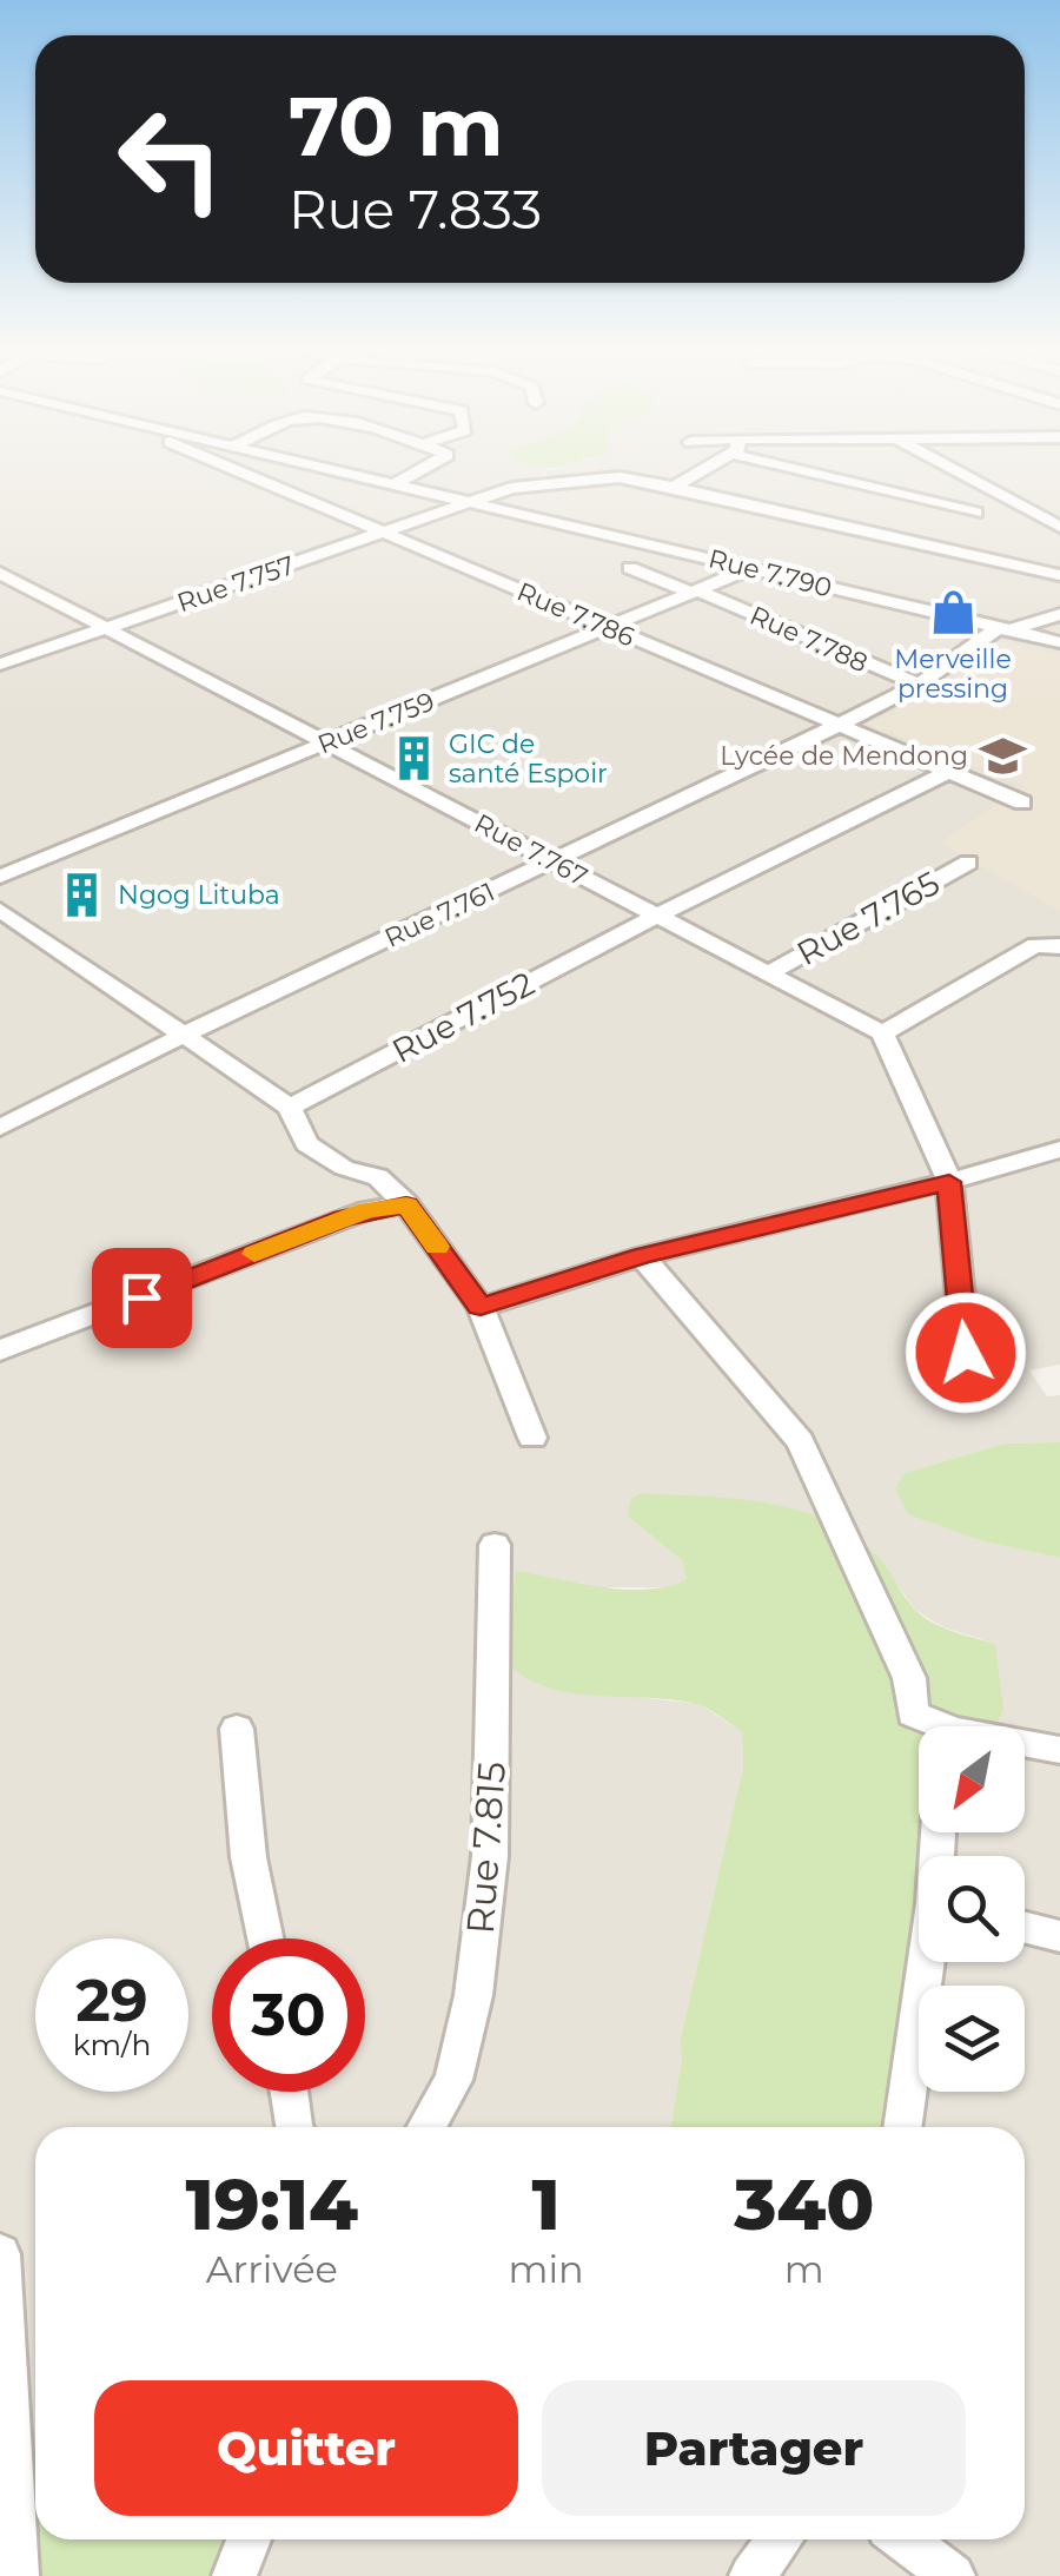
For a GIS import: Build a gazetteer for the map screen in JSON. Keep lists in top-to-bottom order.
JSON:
{
  "streets": {
    "street": [
      "Rue 7.790",
      "Rue 7.757",
      "Rue 7.786",
      "Rue 7.788",
      "Rue 7.759",
      "Rue 7.767",
      "Rue 7.761",
      "Rue 7.765",
      "Rue 7.752",
      "Rue 7.815"
    ]
  },
  "crossings": [
    ["Rue 7.790", "Rue 7.757"],
    ["Rue 7.790", "Rue 7.759"],
    ["Rue 7.790", "Rue 7.761"],
    ["Rue 7.757", "Rue 7.786"],
    ["Rue 7.757", "Rue 7.767"],
    ["Rue 7.786", "Rue 7.759"],
    ["Rue 7.786", "Rue 7.761"],
    ["Rue 7.786", "Rue 7.752"],
    ["Rue 7.788", "Rue 7.759"],
    ["Rue 7.788", "Rue 7.761"],
    ["Rue 7.759", "Rue 7.767"],
    ["Rue 7.767", "Rue 7.761"],
    ["Rue 7.767", "Rue 7.765"],
    ["Rue 7.767", "Rue 7.752"]
  ],
  "places": {
    "shop": ["Merveille pressing"],
    "school or university": ["Lycée de Mendong"],
    "building": ["GIC de santé Espoir", "Ngog Lituba"]
  },
  "north": "bottom left",
  "page": {
    "turn": ["70 m", "Rue 7.833"],
    "speed": "29 km/h",
    "limit": "30",
    "eta": [
      "19:14",
      "Arrivée",
      "1",
      "min",
      "340",
      "m"
    ],
    "buttons": ["Quitter", "Partager"]
  }
}
